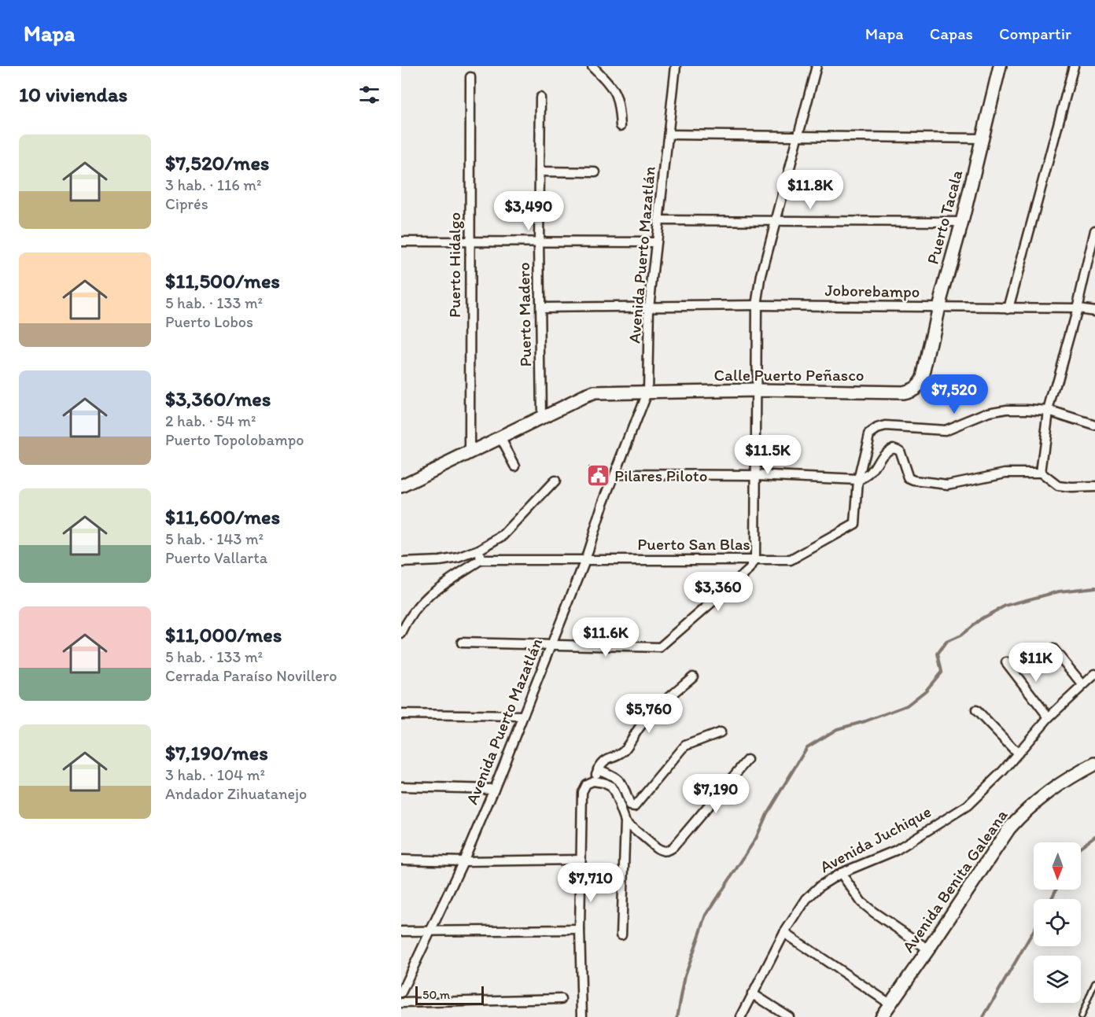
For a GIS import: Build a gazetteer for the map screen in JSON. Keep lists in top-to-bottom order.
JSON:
{
  "streets": {
    "street": [
      "Puerto Tacala",
      "Avenida Puerto Mazatlán",
      "Puerto Hidalgo",
      "Joborebampo",
      "Puerto Madero",
      "Calle Puerto Peñasco",
      "Puerto San Blas",
      "Avenida Juchique",
      "Avenida Benita Galeana"
    ]
  },
  "crossings": [
    ["Puerto Tacala", "Joborebampo"],
    ["Puerto Tacala", "Calle Puerto Peñasco"],
    ["Avenida Puerto Mazatlán", "Joborebampo"],
    ["Avenida Puerto Mazatlán", "Calle Puerto Peñasco"],
    ["Avenida Puerto Mazatlán", "Puerto San Blas"],
    ["Puerto Hidalgo", "Calle Puerto Peñasco"],
    ["Joborebampo", "Puerto Madero"],
    ["Puerto Madero", "Calle Puerto Peñasco"]
  ],
  "places": {
    "public building": ["Pilares Piloto"]
  },
  "scale_bar": "50 m",
  "north": "bottom",
  "page": {
    "header": "Mapa",
    "nav": ["Mapa", "Capas", "Compartir"],
    "heading": "10 viviendas",
    "list": [
      {
        "name": "$7,520/mes",
        "note": "3 hab. · 116 m² · Ciprés"
      },
      {
        "name": "$11,500/mes",
        "note": "5 hab. · 133 m² · Puerto Lobos"
      },
      {
        "name": "$3,360/mes",
        "note": "2 hab. · 54 m² · Puerto Topolobampo"
      },
      {
        "name": "$11,600/mes",
        "note": "5 hab. · 143 m² · Puerto Vallarta"
      },
      {
        "name": "$11,000/mes",
        "note": "5 hab. · 133 m² · Cerrada Paraíso Novillero"
      },
      {
        "name": "$7,190/mes",
        "note": "3 hab. · 104 m² · Andador Zihuatanejo"
      }
    ],
    "price": [
      "$11.8K",
      "$3,490",
      "$7,520",
      "$11.5K",
      "$3,360",
      "$11.6K",
      "$11K",
      "$5,760",
      "$7,190",
      "$7,710"
    ],
    "scale": "50 m"
  }
}
